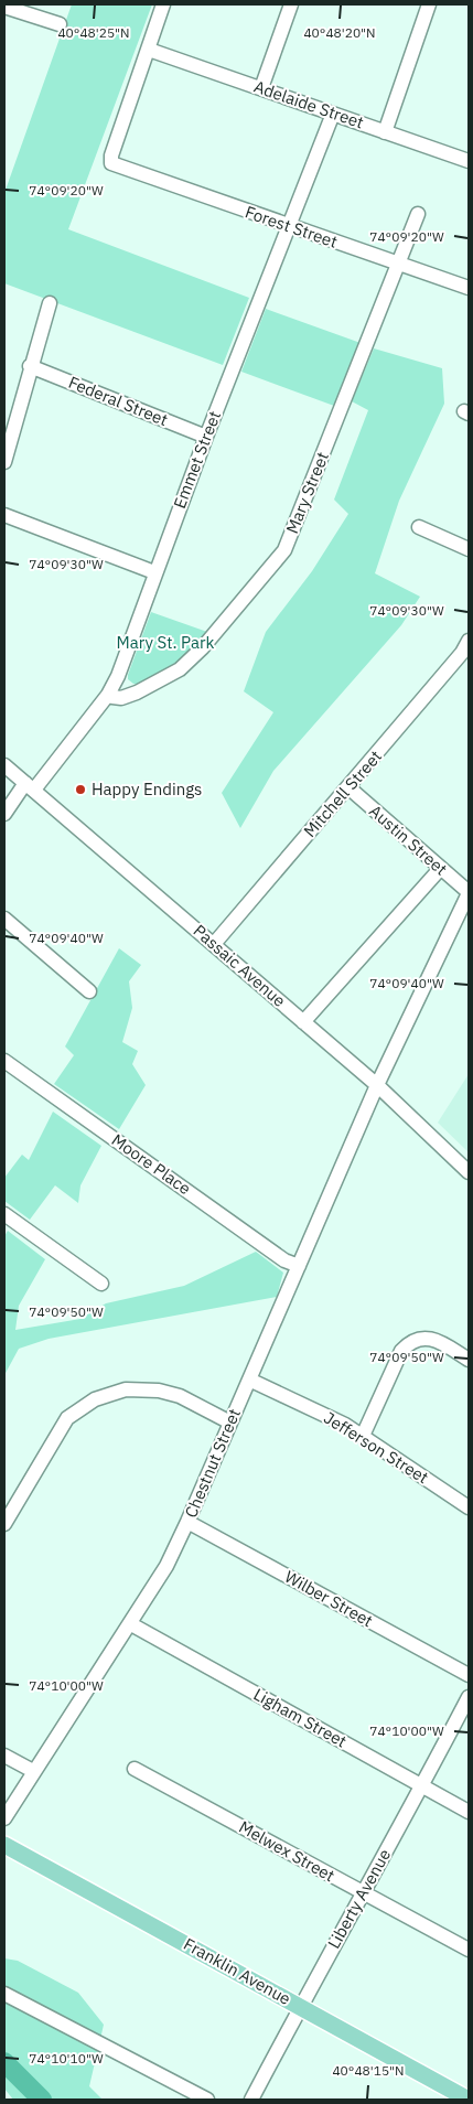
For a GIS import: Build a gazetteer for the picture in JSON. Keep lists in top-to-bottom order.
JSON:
{
  "streets": {
    "main road": ["Franklin Avenue"],
    "street": [
      "Adelaide Street",
      "Forest Street",
      "Federal Street",
      "Emmet Street",
      "Mary Street",
      "Mitchell Street",
      "Austin Street",
      "Passaic Avenue",
      "Moore Place",
      "Jefferson Street",
      "Chestnut Street",
      "Wilber Street",
      "Ligham Street",
      "Melwex Street",
      "Liberty Avenue"
    ]
  },
  "crossings": [
    ["Adelaide Street", "Forest Street"],
    ["Adelaide Street", "Emmet Street"],
    ["Forest Street", "Emmet Street"],
    ["Forest Street", "Mary Street"],
    ["Federal Street", "Emmet Street"],
    ["Emmet Street", "Mary Street"],
    ["Emmet Street", "Passaic Avenue"],
    ["Mitchell Street", "Austin Street"],
    ["Mitchell Street", "Passaic Avenue"],
    ["Austin Street", "Chestnut Street"],
    ["Passaic Avenue", "Chestnut Street"],
    ["Moore Place", "Chestnut Street"],
    ["Jefferson Street", "Chestnut Street"],
    ["Chestnut Street", "Wilber Street"],
    ["Chestnut Street", "Ligham Street"],
    ["Ligham Street", "Liberty Avenue"],
    ["Melwex Street", "Liberty Avenue"],
    ["Liberty Avenue", "Franklin Avenue"]
  ],
  "parks": ["Mary St. Park"],
  "places": ["Happy Endings"],
  "coordinates": [
    "40°48'25\"N",
    "40°48'20\"N",
    "74°09'20\"W",
    "74°09'30\"W",
    "74°09'40\"W",
    "74°09'50\"W",
    "74°10'00\"W",
    "74°10'10\"W",
    "40°48'15\"N"
  ]
}
